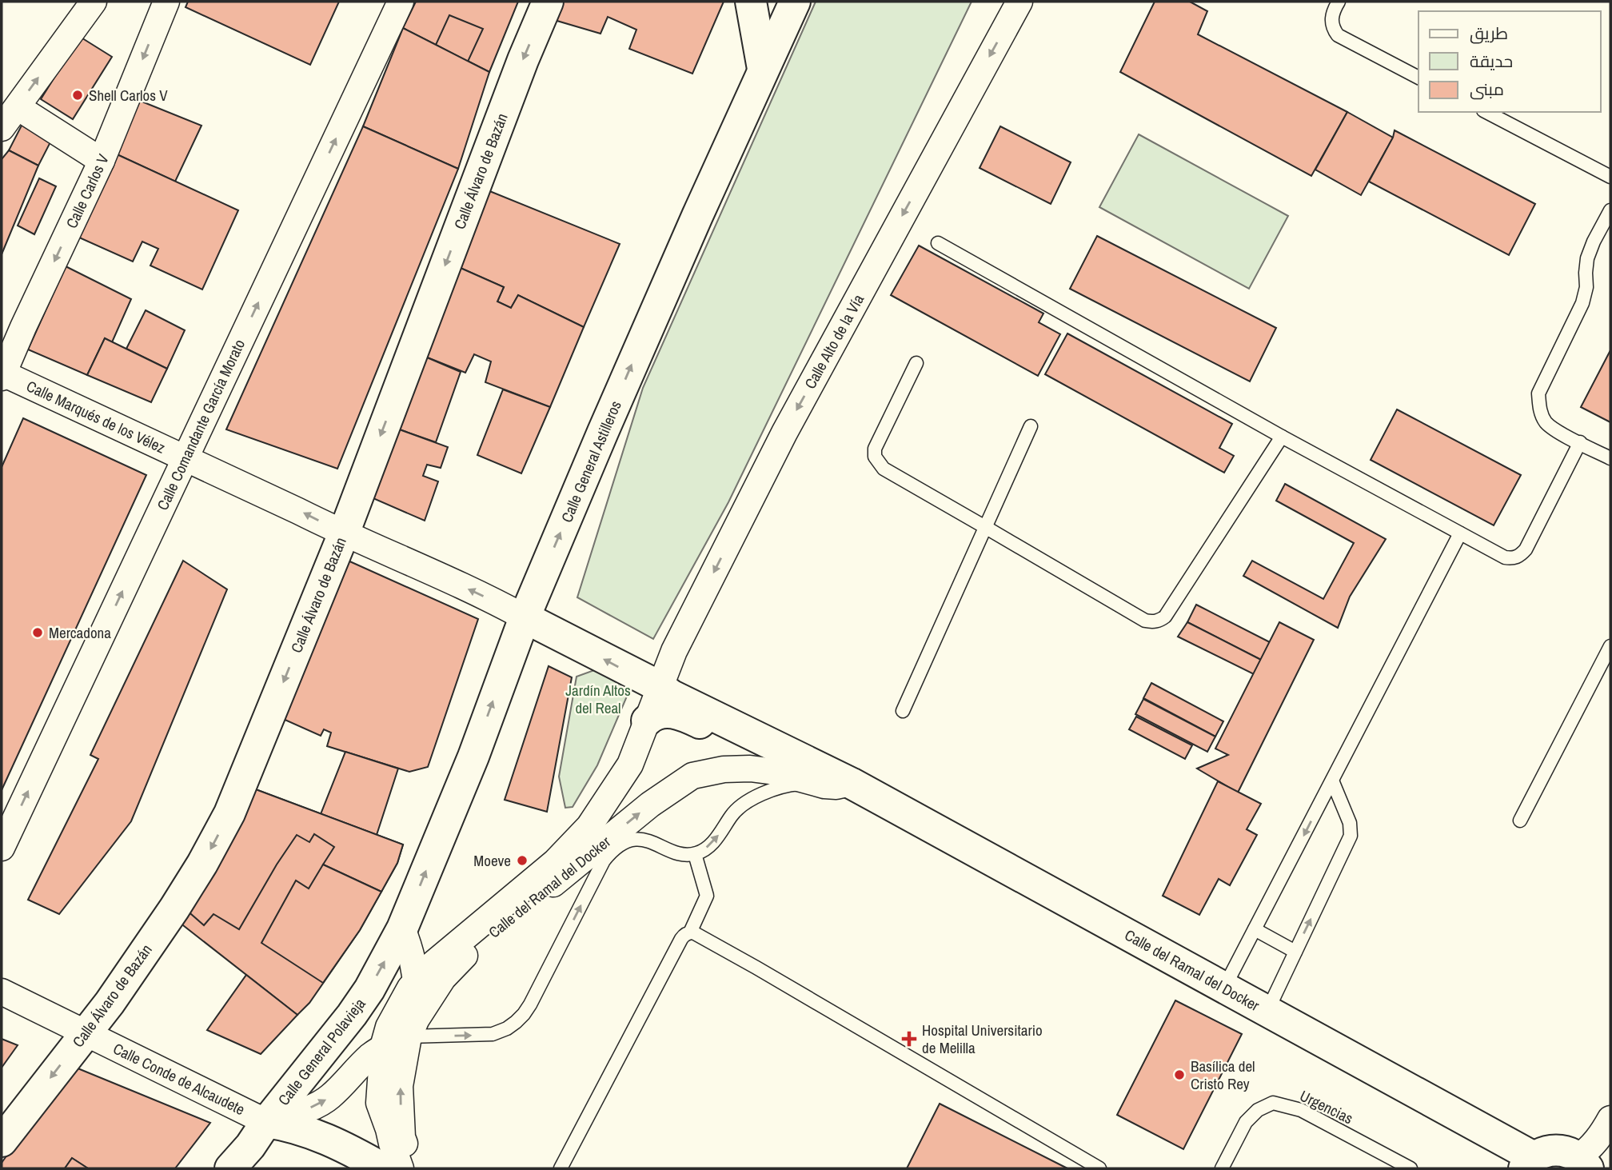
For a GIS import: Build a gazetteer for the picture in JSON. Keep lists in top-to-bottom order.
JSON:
{
  "streets": {
    "main road": [
      "Calle Álvaro de Bazán",
      "Calle General Astilleros",
      "Calle del Ramal del Docker",
      "Calle General Polavieja"
    ],
    "street": [
      "Calle Carlos V",
      "Calle Alto de la Vía",
      "Calle Marqués de los Vélez",
      "Calle Comandante García Morato",
      "Calle Conde de Alcaudete"
    ],
    "lane": ["Urgencias"]
  },
  "crossings": [
    ["Calle Álvaro de Bazán", "Calle Marqués de los Vélez"],
    ["Calle Álvaro de Bazán", "Calle Conde de Alcaudete"],
    ["Calle Carlos V", "Calle Marqués de los Vélez"],
    ["Calle Alto de la Vía", "Calle del Ramal del Docker"],
    ["Calle Marqués de los Vélez", "Calle Comandante García Morato"],
    ["Calle Marqués de los Vélez", "Calle General Astilleros"],
    ["Calle Marqués de los Vélez", "Calle del Ramal del Docker"],
    ["Calle General Astilleros", "Calle del Ramal del Docker"],
    ["Calle General Astilleros", "Calle General Polavieja"],
    ["Calle General Polavieja", "Calle Conde de Alcaudete"]
  ],
  "one_way": [
    "Calle Álvaro de Bazán",
    "Calle Alto de la Vía",
    "Calle Marqués de los Vélez",
    "Calle Comandante García Morato",
    "Calle General Astilleros",
    "Calle General Polavieja"
  ],
  "parks": ["Jardín Altos del Real"],
  "places": {
    "other": [
      "Shell Carlos V",
      "Mercadona",
      "Moeve",
      "Basílica del Cristo Rey"
    ],
    "health": ["Hospital Universitario de Melilla"]
  },
  "legend": ["طريق", "حديقة", "مبنى"]
}
